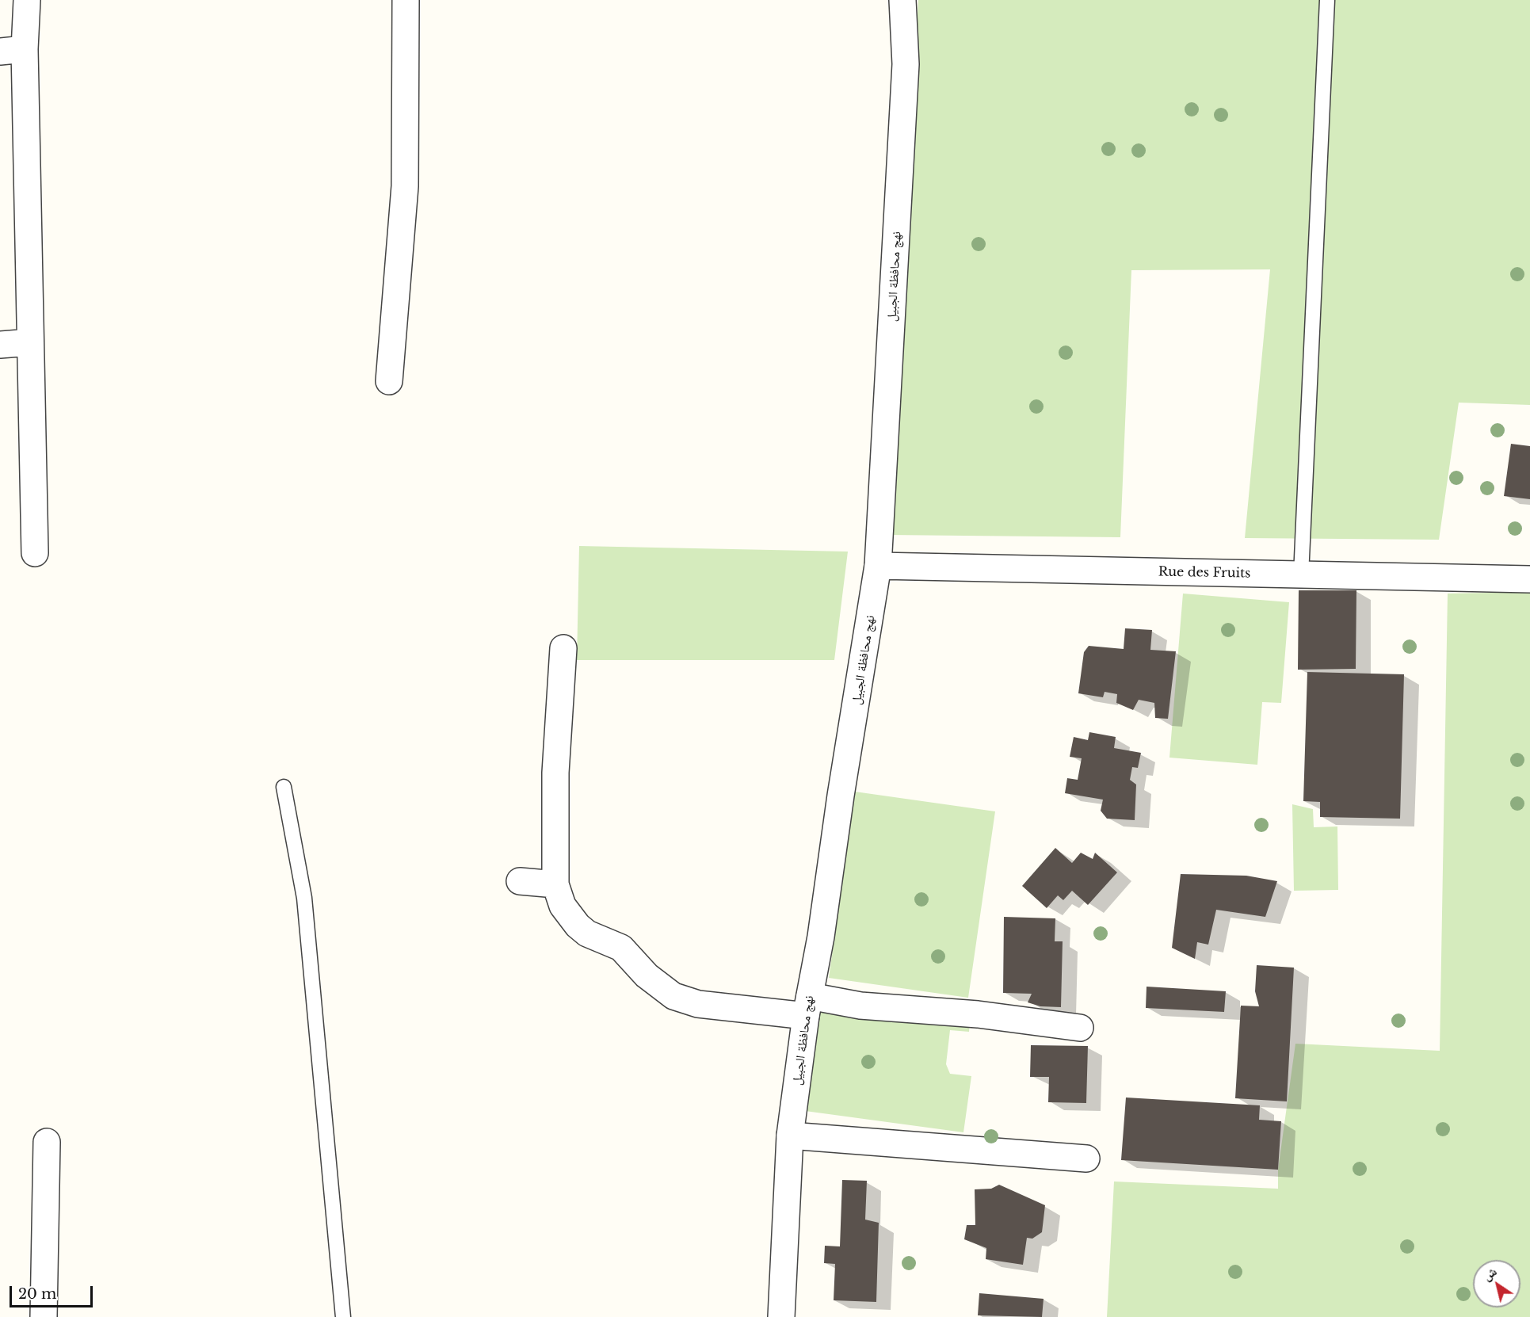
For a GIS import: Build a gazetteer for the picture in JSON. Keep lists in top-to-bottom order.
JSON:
{
  "streets": {
    "street": ["نهج محافظة الجبيل", "Rue des Fruits"]
  },
  "crossings": [
    ["نهج محافظة الجبيل", "Rue des Fruits"]
  ],
  "scale_bar": "20 m",
  "north": "top left"
}
